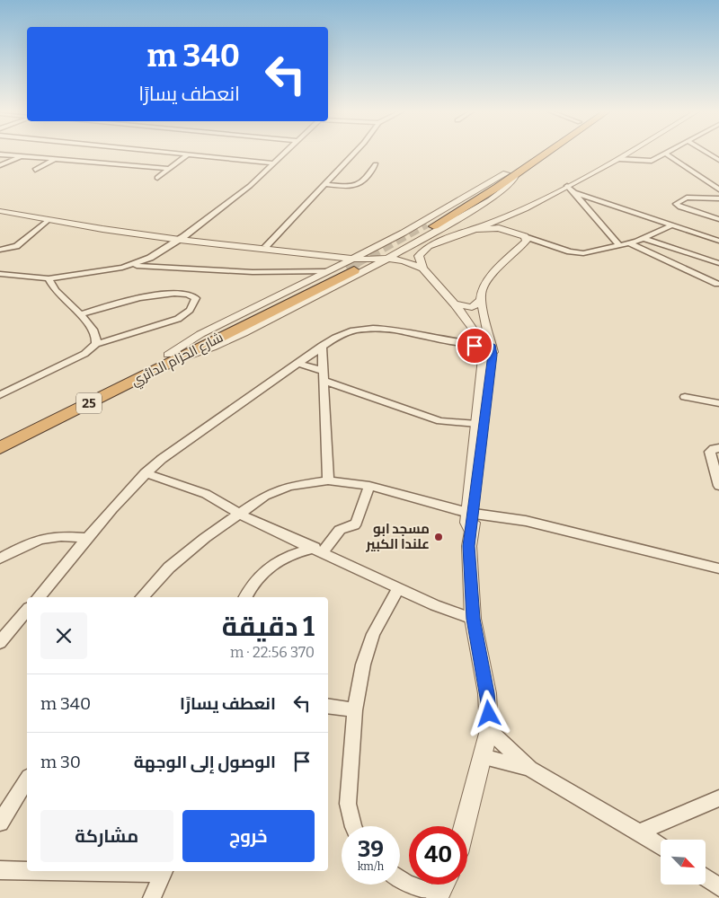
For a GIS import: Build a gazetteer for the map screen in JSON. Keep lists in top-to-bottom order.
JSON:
{
  "streets": {
    "highway": ["شارع الحزام الدائري", "25"]
  },
  "places": ["مسجد ابو علندا الكبير"],
  "north": "bottom right",
  "page": {
    "turn": ["340 m", "انعطف يسارًا"],
    "heading": ["1 دقيقة", "370 m · 22:56"],
    "list": [
      {
        "name": "انعطف يسارًا",
        "value": "340 m"
      },
      {
        "name": "الوصول إلى الوجهة",
        "value": "30 m"
      }
    ],
    "buttons": ["خروج", "مشاركة"],
    "speed": "39 km/h",
    "limit": "40"
  }
}
